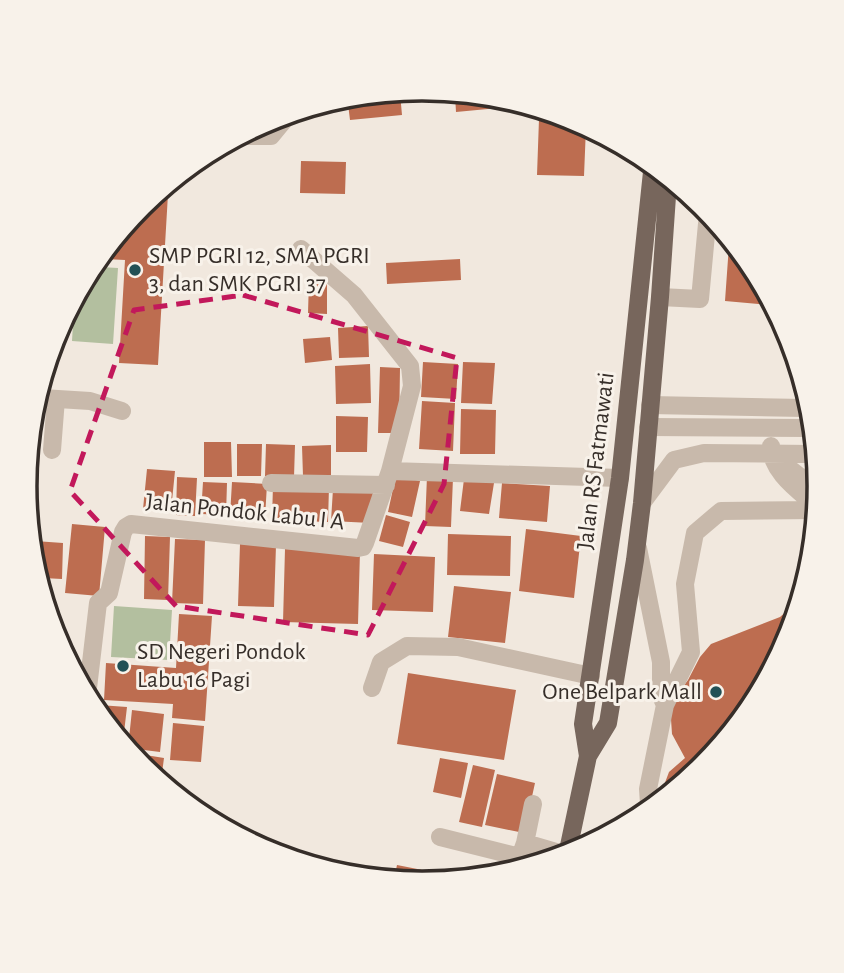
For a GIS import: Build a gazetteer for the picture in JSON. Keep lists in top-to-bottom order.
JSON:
{
  "streets": {
    "main road": ["Jalan RS Fatmawati"],
    "street": ["Jalan Pondok Labu I A"]
  },
  "places": ["SMP PGRI 12, SMA PGRI 3, dan SMK PGRI 37", "SD Negeri Pondok Labu 16 Pagi", "One Belpark Mall"]
}
